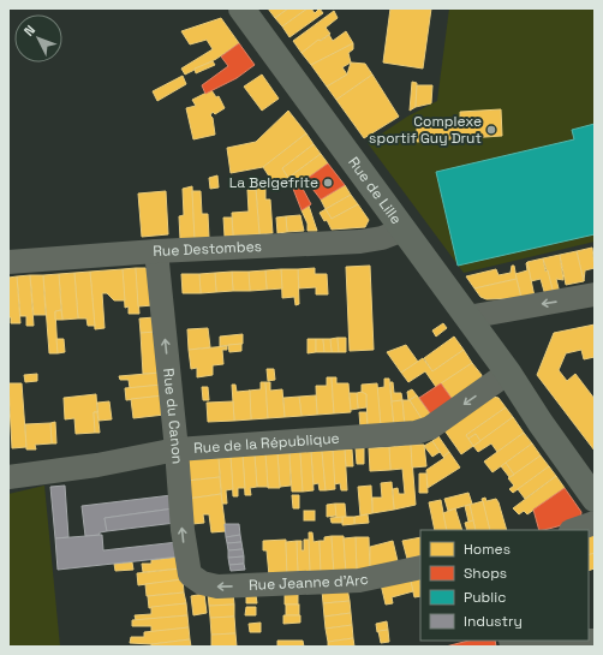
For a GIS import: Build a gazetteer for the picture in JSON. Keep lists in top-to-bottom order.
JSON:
{
  "streets": {
    "main road": ["Rue de Lille"],
    "street": [
      "Rue Destombes",
      "Rue du Canon",
      "Rue de la République",
      "Rue Jeanne d'Arc"
    ]
  },
  "crossings": [
    ["Rue de Lille", "Rue Destombes"],
    ["Rue de Lille", "Rue de la République"],
    ["Rue Destombes", "Rue du Canon"],
    ["Rue du Canon", "Rue de la République"],
    ["Rue du Canon", "Rue Jeanne d'Arc"]
  ],
  "one_way": ["Rue du Canon", "Rue de la République", "Rue Jeanne d'Arc"],
  "places": ["Complexe sportif Guy Drut", "La Belgefrite"],
  "legend": [
    "Homes",
    "Shops",
    "Public",
    "Industry"
  ],
  "north": "top left"
}
